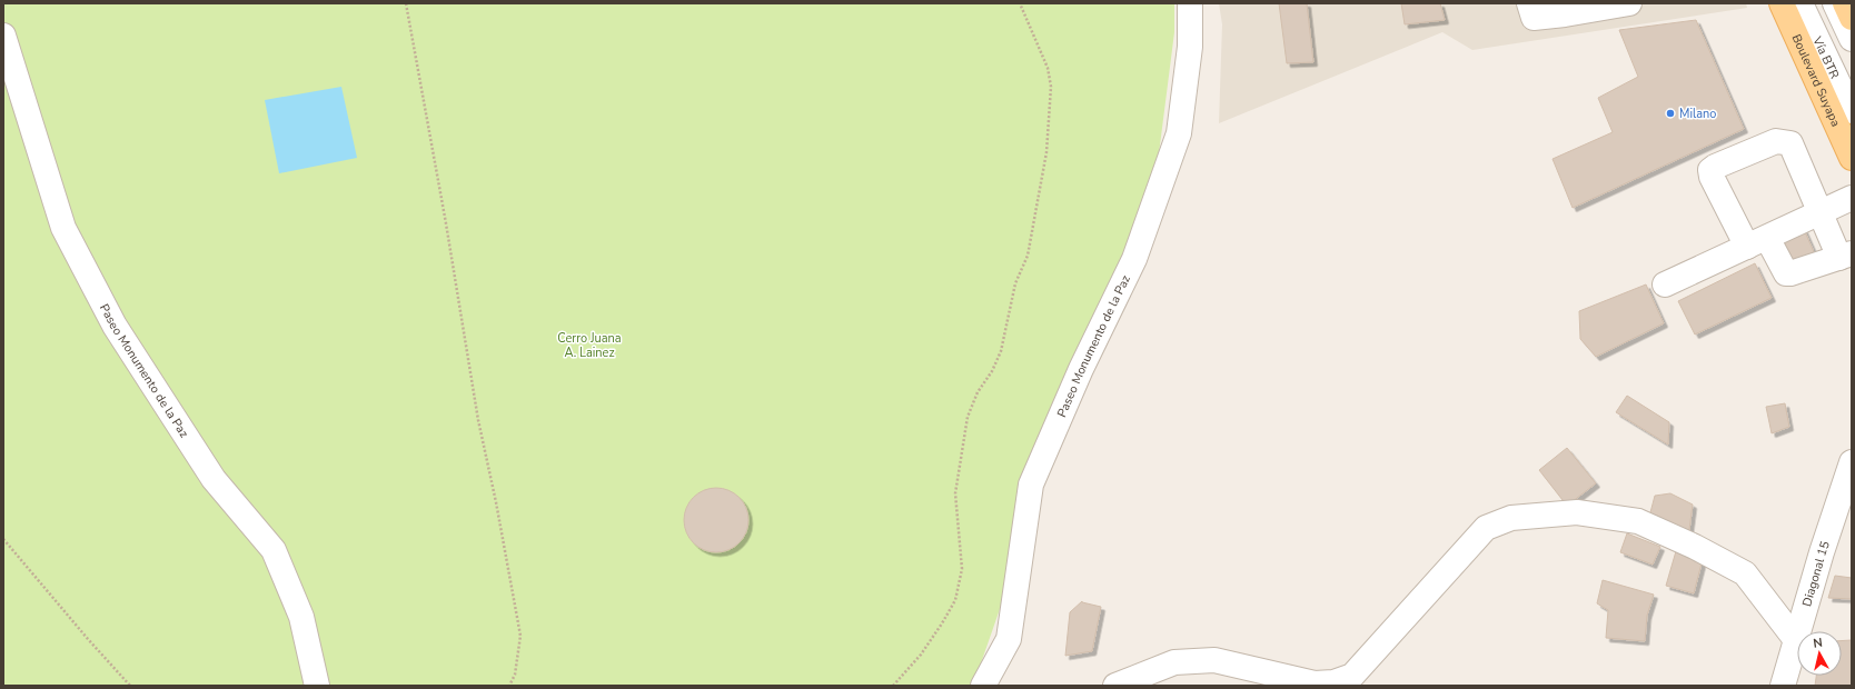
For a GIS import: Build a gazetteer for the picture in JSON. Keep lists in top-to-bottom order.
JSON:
{
  "streets": {
    "main road": ["Boulevard Suyapa"],
    "street": ["Vía BTR", "Paseo Monumento de la Paz", "Diagonal 15"]
  },
  "parks": ["Cerro Juana A. Lainez"],
  "places": ["Milano"],
  "north": "top"
}
